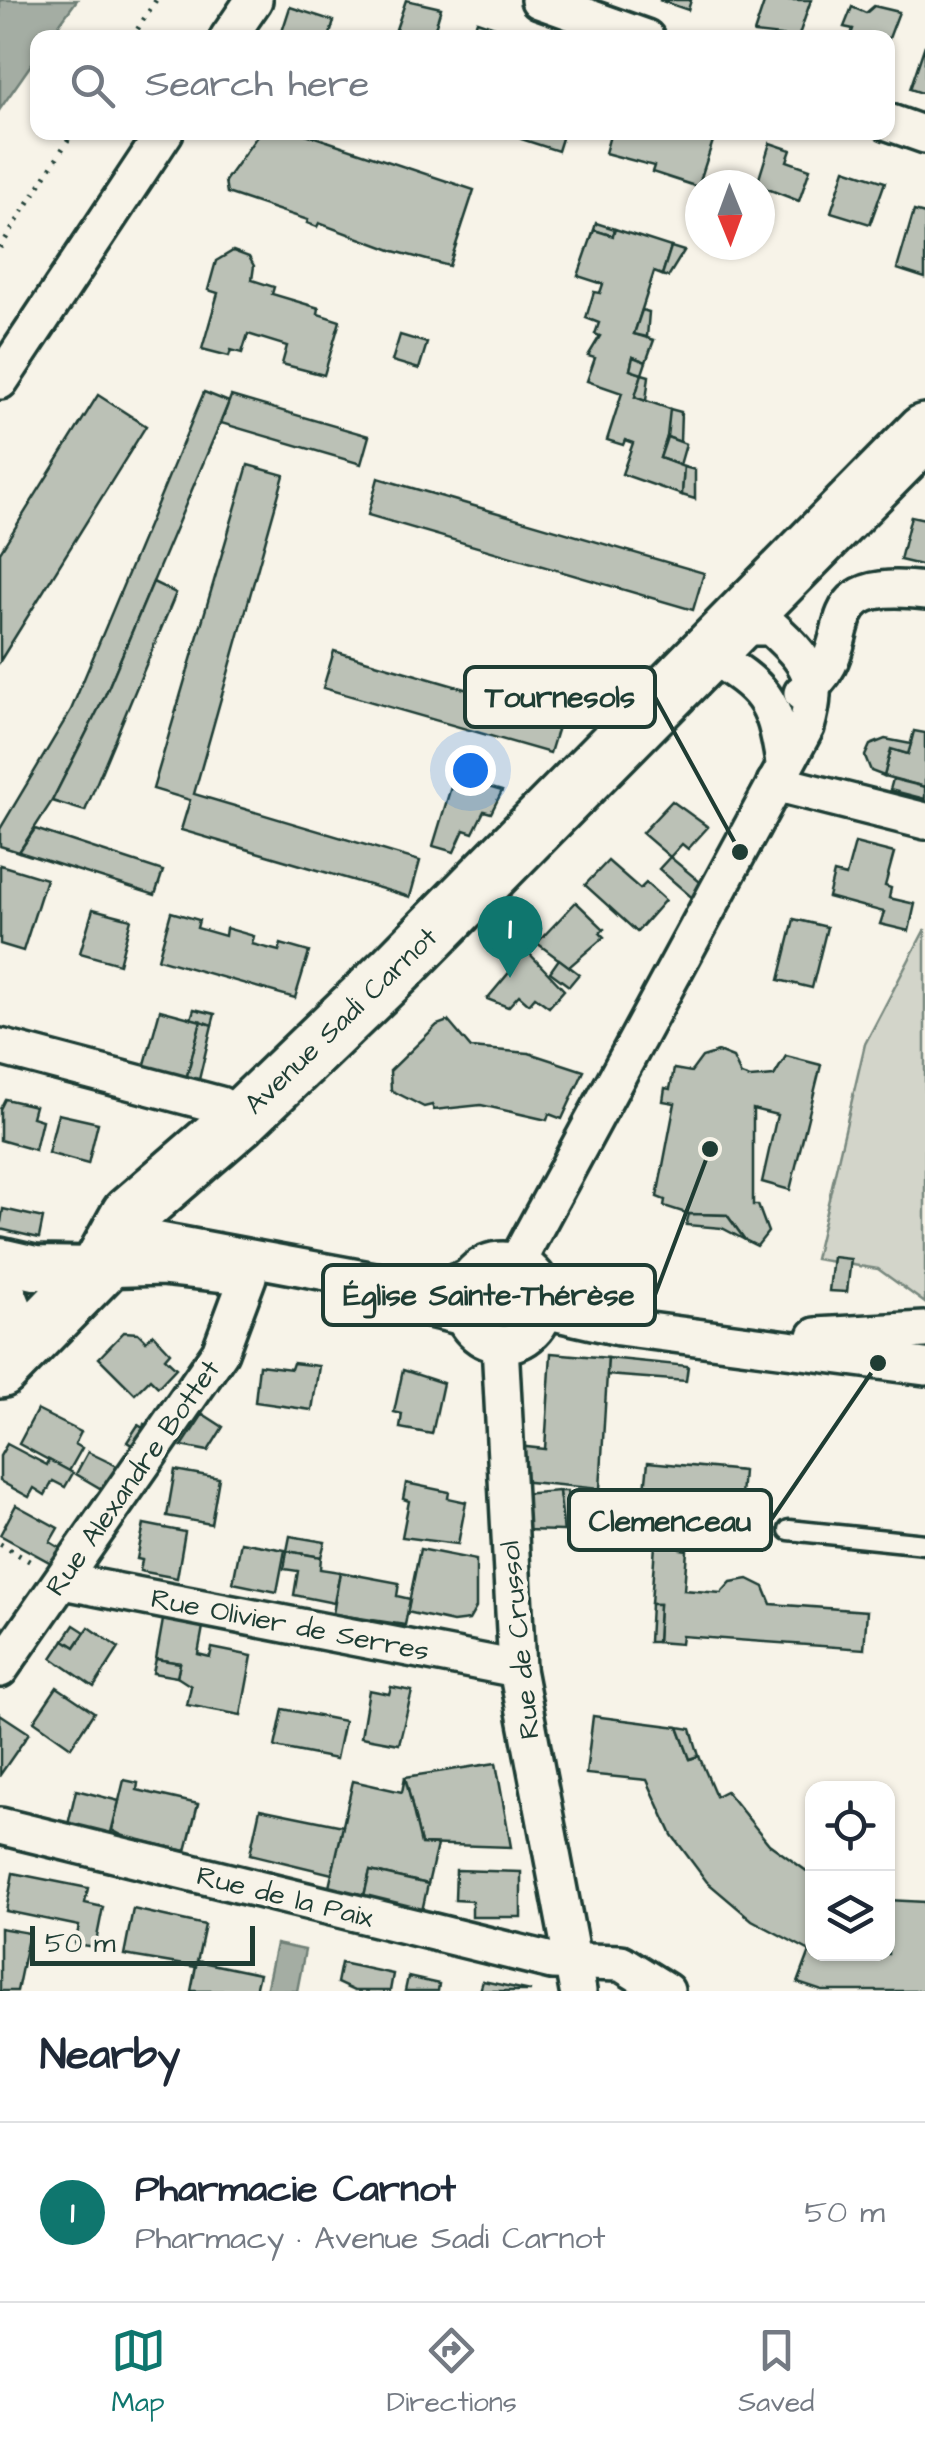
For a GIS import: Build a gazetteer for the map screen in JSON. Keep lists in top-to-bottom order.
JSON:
{
  "streets": {
    "main road": ["Avenue Sadi Carnot"],
    "street": [
      "Rue Alexandre Bottet",
      "Rue Olivier de Serres",
      "Rue de Crussol",
      "Rue de la Paix"
    ]
  },
  "crossings": [
    ["Rue Alexandre Bottet", "Rue Olivier de Serres"],
    ["Rue Olivier de Serres", "Rue de Crussol"],
    ["Rue de Crussol", "Rue de la Paix"]
  ],
  "places": ["Tournesols", "Église Sainte-Thérèse", "Clemenceau"],
  "scale_bar": "50 m",
  "north": "bottom",
  "page": {
    "search": "Search here",
    "pins": "1",
    "scale": "50 m",
    "heading": "Nearby",
    "list": [
      {
        "mark": "1",
        "name": "Pharmacie Carnot",
        "note": "Pharmacy · Avenue Sadi Carnot",
        "value": "50 m"
      }
    ],
    "nav": ["Map", "Directions", "Saved"]
  }
}
